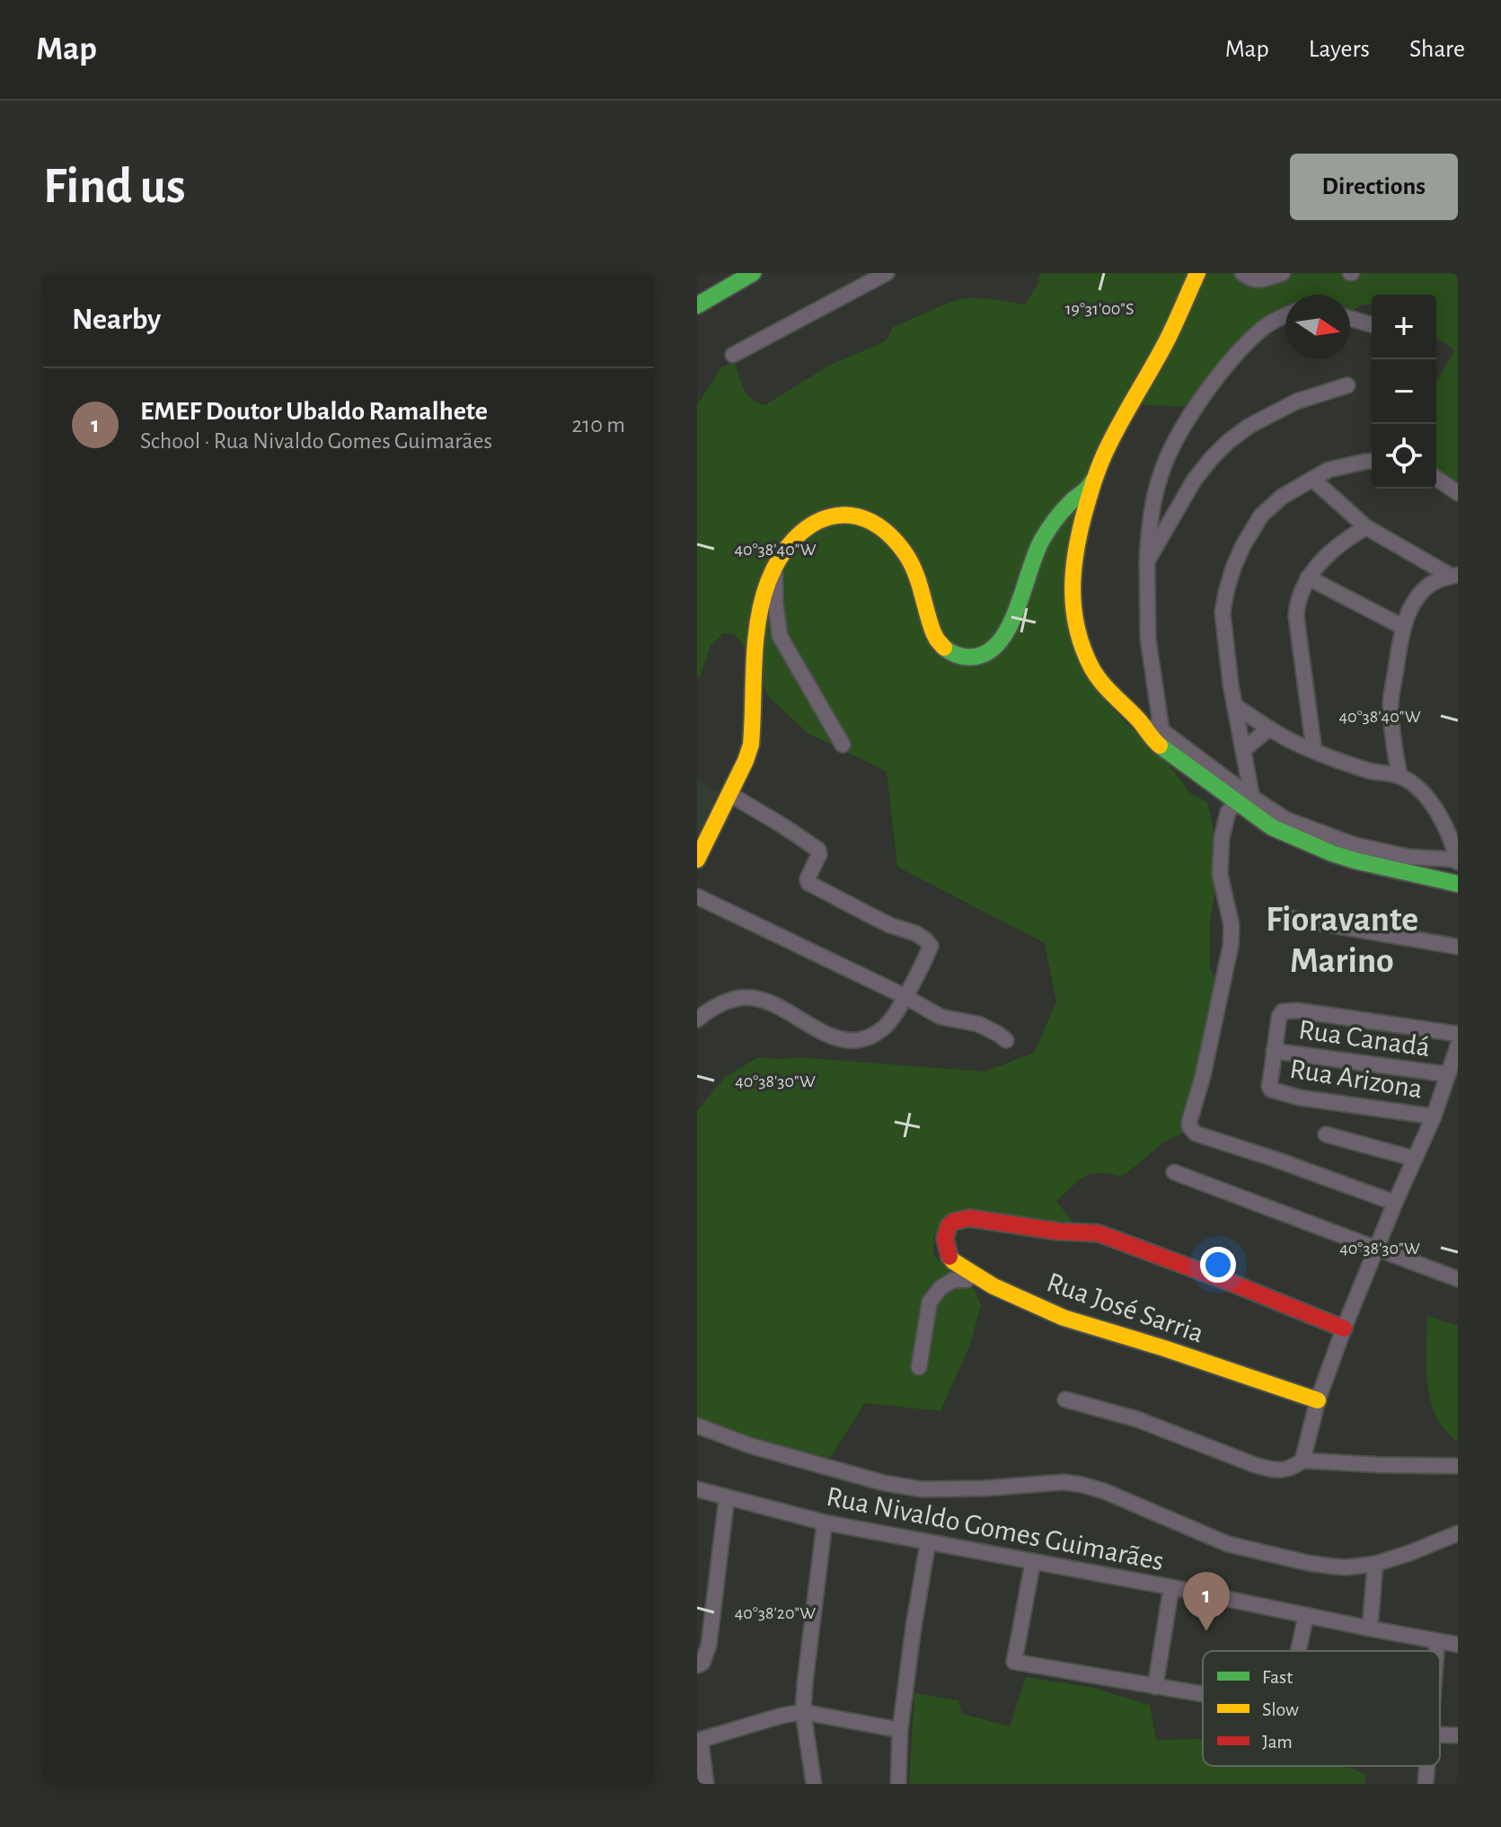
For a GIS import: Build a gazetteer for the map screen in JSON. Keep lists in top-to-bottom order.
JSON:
{
  "streets": {
    "street": [
      "Rua Canadá",
      "Rua Arizona",
      "Rua José Sarria",
      "Rua Nivaldo Gomes Guimarães"
    ]
  },
  "crossings": [
    ["Rua Canadá", "Rua Arizona"]
  ],
  "districts": ["Fioravante Marino"],
  "legend": ["Fast", "Slow", "Jam"],
  "north": "right",
  "page": {
    "header": "Map",
    "nav": ["Map", "Layers", "Share"],
    "buttons": "Directions",
    "title": "Find us",
    "heading": "Nearby",
    "map_buttons": ["+", "−"],
    "list": [
      {
        "mark": "1",
        "name": "EMEF Doutor Ubaldo Ramalhete",
        "note": "School · Rua Nivaldo Gomes Guimarães",
        "value": "210 m"
      }
    ],
    "pins": "1"
  },
  "coordinates": [
    "19°31'00\"S",
    "40°38'40\"W",
    "40°38'30\"W",
    "40°38'20\"W"
  ]
}
